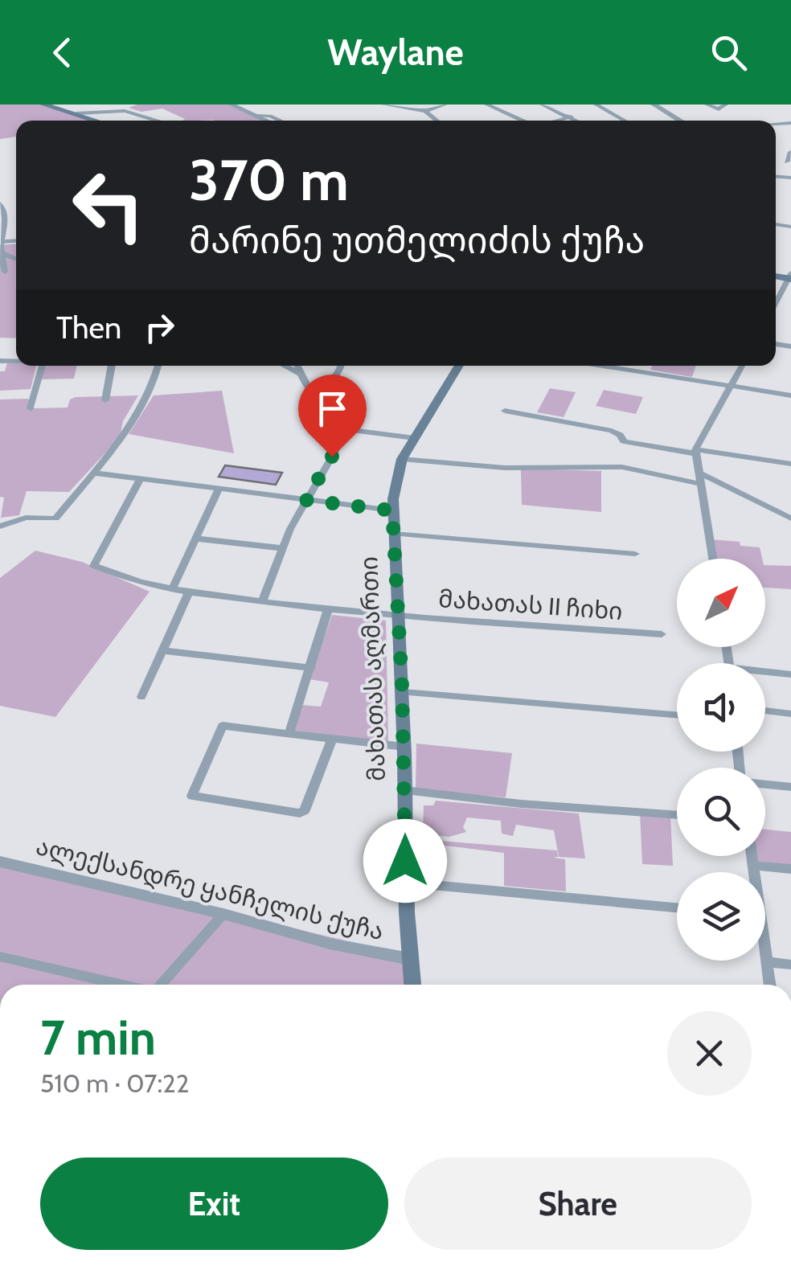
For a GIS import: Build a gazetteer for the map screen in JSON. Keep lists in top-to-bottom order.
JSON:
{
  "streets": {
    "main road": ["მახათას აღმართი"],
    "street": ["მახათას II ჩიხი", "ალექსანდრე ყანჩელის ქუჩა"]
  },
  "crossings": [
    ["მახათას II ჩიხი", "მახათას აღმართი"],
    ["მახათას აღმართი", "ალექსანდრე ყანჩელის ქუჩა"]
  ],
  "north": "top right",
  "page": {
    "header": "Waylane",
    "turn": ["370 m", "მარინე უთმელიძის ქუჩა"],
    "then": "Then",
    "heading": ["7 min", "510 m · 07:22"],
    "buttons": ["Exit", "Share"]
  }
}
